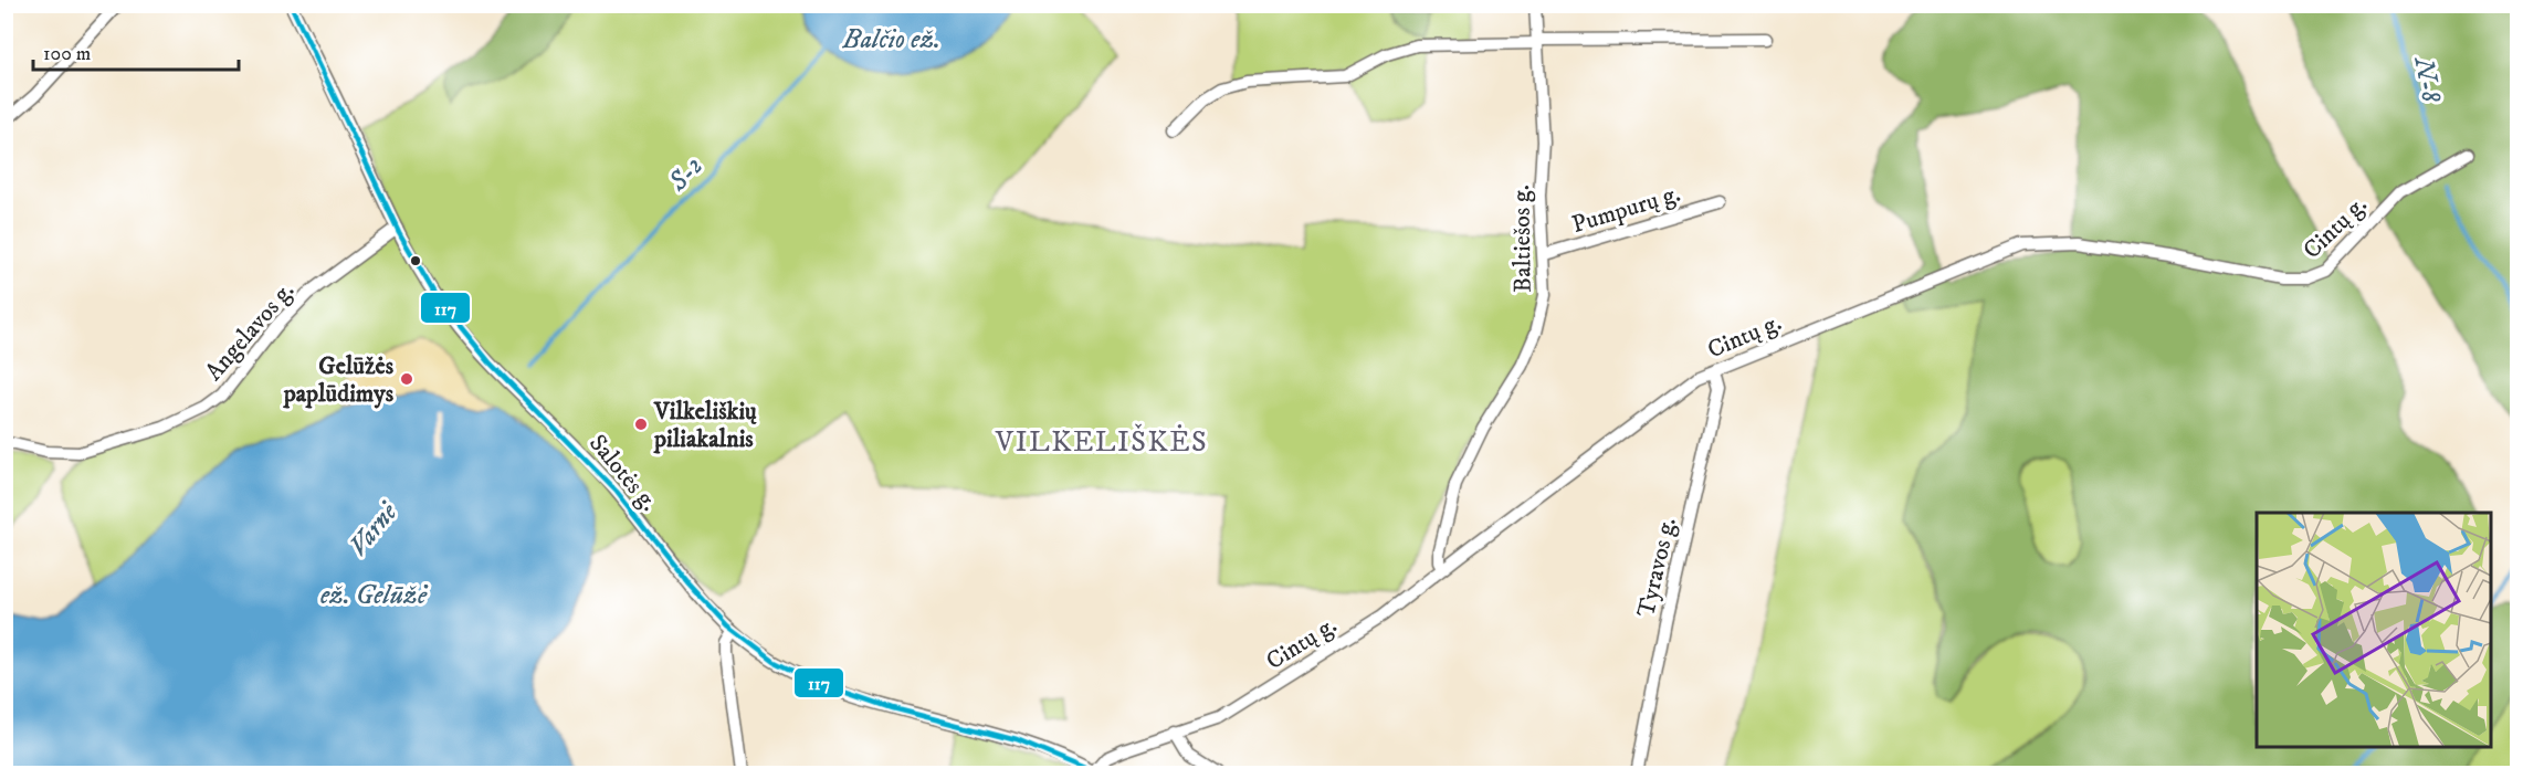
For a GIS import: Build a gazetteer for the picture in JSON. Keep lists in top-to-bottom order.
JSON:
{
  "streets": {
    "street": [
      "Pumpurų g.",
      "Cintų g.",
      "Baltiešos g.",
      "Angelavos g.",
      "Salotės g.",
      "Tyravos g."
    ]
  },
  "crossings": [
    ["Pumpurų g.", "Baltiešos g."],
    ["Cintų g.", "Baltiešos g."],
    ["Cintų g.", "Salotės g."],
    ["Cintų g.", "Tyravos g."],
    ["Angelavos g.", "Salotės g."]
  ],
  "districts": ["VILKELIŠKĖS"],
  "water": [
    "Balčio ež.",
    "N-8",
    "S-2",
    "Varnė",
    "ež. Gelūžė"
  ],
  "places": ["Gelūžės paplūdimys", "Vilkeliškių piliakalnis"],
  "lines": ["transit line 117"],
  "scale_bar": "100 m"
}
